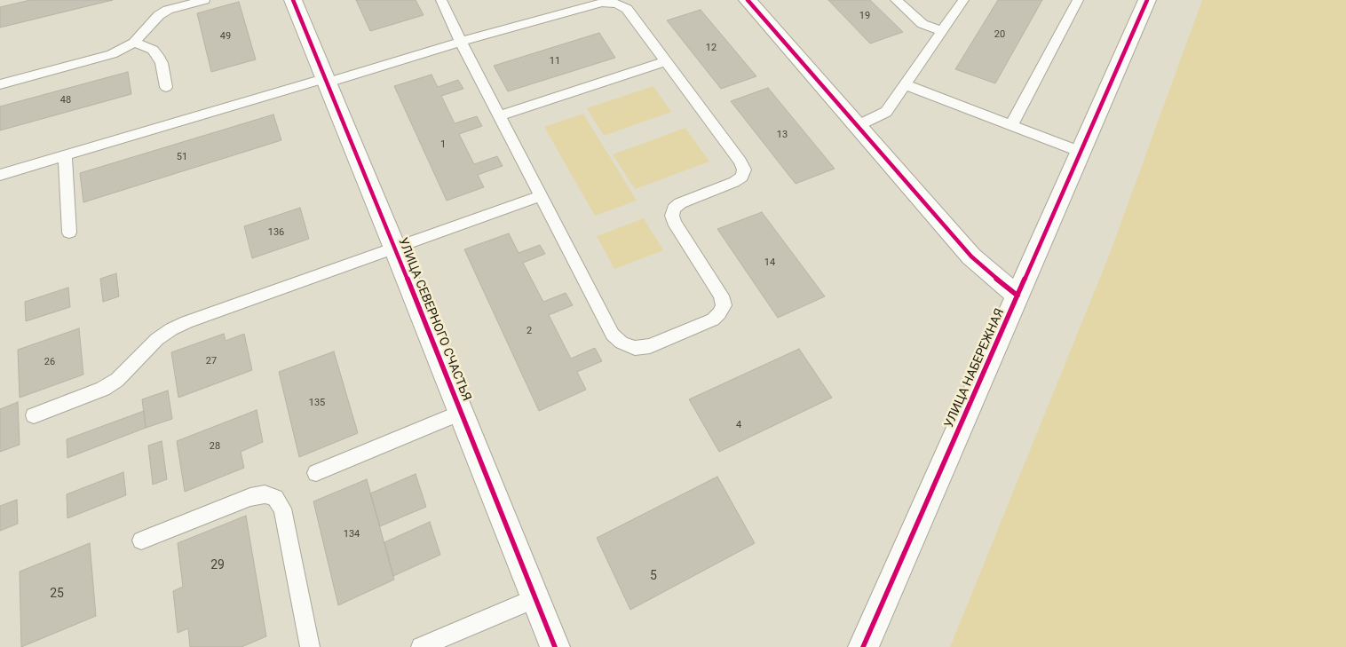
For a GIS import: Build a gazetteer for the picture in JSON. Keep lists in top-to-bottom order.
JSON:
{
  "streets": {
    "street": ["УЛИЦА СЕВЕРНОГО СЧАСТЬЯ", "УЛИЦА НАБЕРЕЖНАЯ"]
  },
  "house_numbers": [
    "19",
    "20",
    "49",
    "12",
    "11",
    "48",
    "13",
    "1",
    "51",
    "136",
    "14",
    "2",
    "27",
    "26",
    "135",
    "4",
    "28",
    "134",
    "29",
    "5",
    "25"
  ]
}
